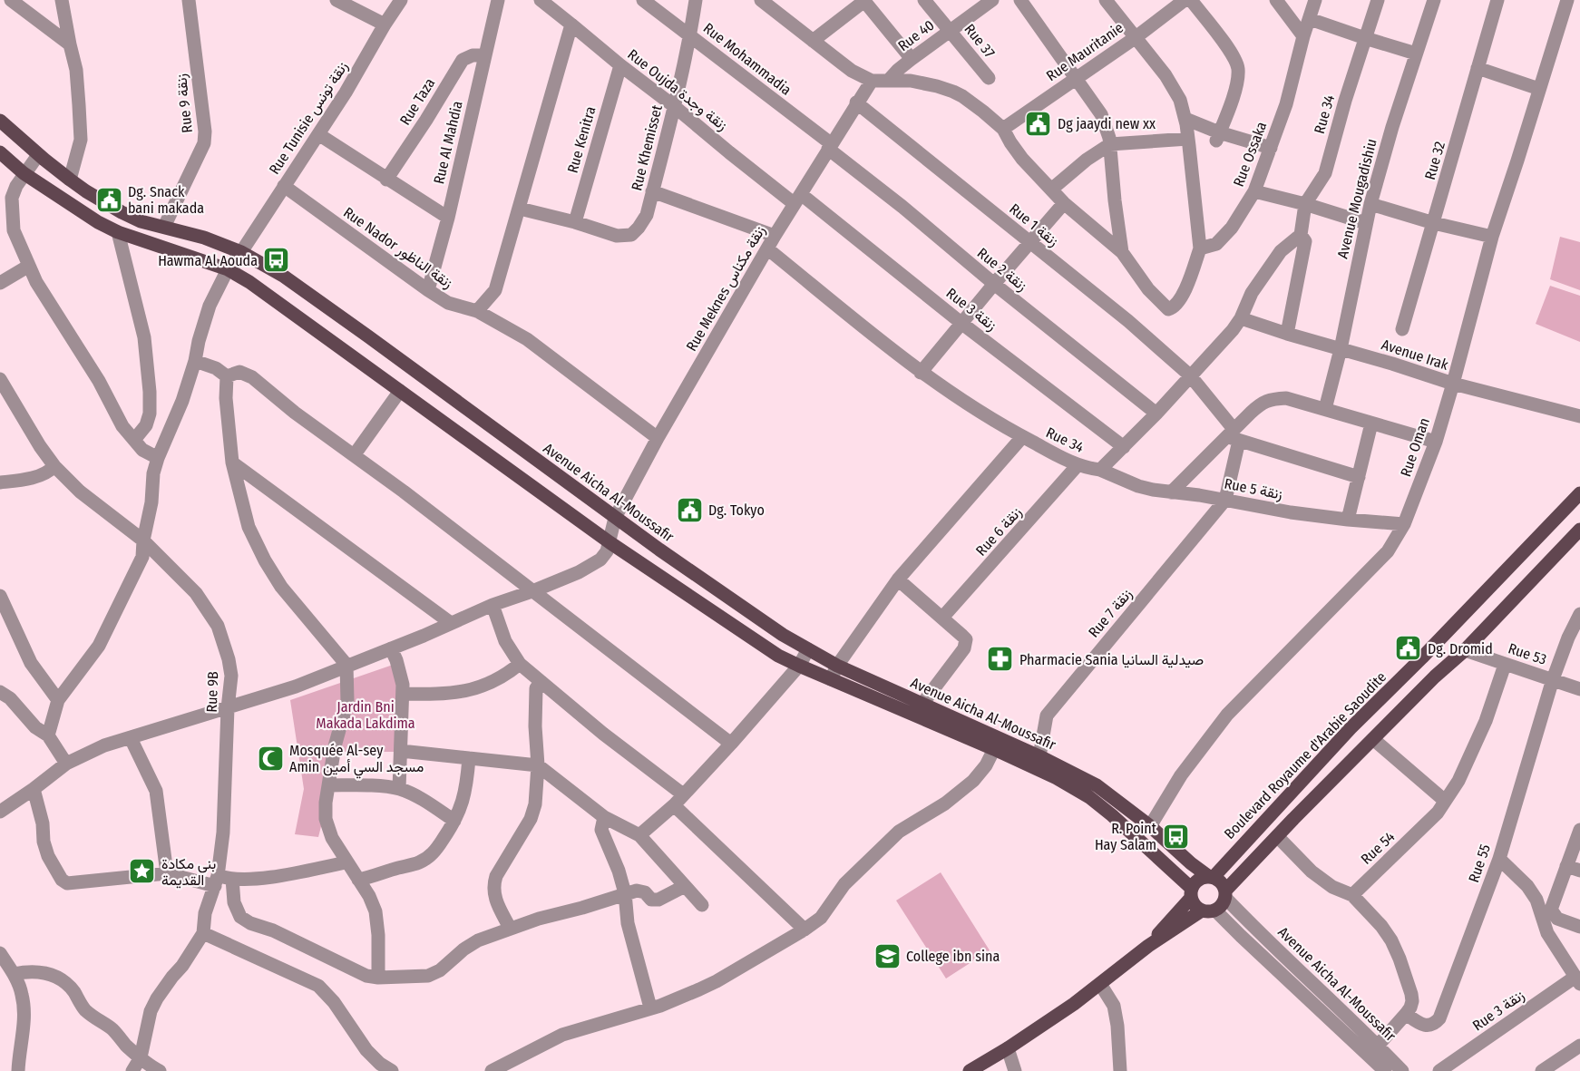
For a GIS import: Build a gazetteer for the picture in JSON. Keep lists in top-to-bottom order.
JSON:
{
  "streets": {
    "main road": ["Avenue Aicha Al-Moussafir", "Boulevard Royaume d'Arabie Saoudite"],
    "street": [
      "Rue 40",
      "Rue 37",
      "Rue Mauritanie",
      "Rue Mohammadia",
      "Rue Oujda زنقة وجدة",
      "Rue Taza",
      "Rue 9 زنقة",
      "Rue 34",
      "Rue Tunisie زنقة تونس",
      "Rue Kenitra",
      "Rue Al Mahdia",
      "Rue Khemisset",
      "Rue Ossaka",
      "Rue 32",
      "Avenue Mougadishiu",
      "Rue 1 زنقة",
      "Rue Nador زنقة الناظور",
      "Rue 2 زنقة",
      "Rue Meknes زنقة مكناس",
      "Rue 3 زنقة",
      "Avenue Irak",
      "Rue Oman",
      "Rue 5 زنقة",
      "Rue 6 زنقة",
      "Rue 7 زنقة",
      "Rue 53",
      "Rue 9B",
      "Rue 54",
      "Rue 55"
    ]
  },
  "crossings": [
    ["Rue 40", "Rue 37"],
    ["Rue Mohammadia", "Rue Khemisset"],
    ["Rue Mohammadia", "Rue 2 زنقة"],
    ["Rue Mohammadia", "Rue Meknes زنقة مكناس"],
    ["Rue Oujda زنقة وجدة", "Rue Kenitra"],
    ["Rue Oujda زنقة وجدة", "Rue Khemisset"],
    ["Rue Oujda زنقة وجدة", "Rue Meknes زنقة مكناس"],
    ["Rue Oujda زنقة وجدة", "Rue 3 زنقة"],
    ["Rue Taza", "Rue Al Mahdia"],
    ["Rue 9 زنقة", "Avenue Aicha Al-Moussafir"],
    ["Rue 34", "Rue Meknes زنقة مكناس"],
    ["Rue 34", "Avenue Irak"],
    ["Rue 34", "Rue 5 زنقة"],
    ["Rue 34", "Rue 6 زنقة"],
    ["Rue Tunisie زنقة تونس", "Rue Nador زنقة الناظور"],
    ["Rue Tunisie زنقة تونس", "Avenue Aicha Al-Moussafir"],
    ["Rue Tunisie زنقة تونس", "Rue 9B"],
    ["Rue Kenitra", "Rue Khemisset"],
    ["Rue Al Mahdia", "Rue Nador زنقة الناظور"],
    ["Avenue Mougadishiu", "Avenue Irak"],
    ["Rue 1 زنقة", "Rue Meknes زنقة مكناس"],
    ["Rue Nador زنقة الناظور", "Rue Meknes زنقة مكناس"],
    ["Rue 2 زنقة", "Rue Meknes زنقة مكناس"],
    ["Rue Meknes زنقة مكناس", "Rue 3 زنقة"],
    ["Rue Meknes زنقة مكناس", "Avenue Aicha Al-Moussafir"],
    ["Avenue Irak", "Rue Oman"],
    ["Rue Oman", "Rue 5 زنقة"],
    ["Rue Oman", "Avenue Aicha Al-Moussafir"],
    ["Rue 5 زنقة", "Rue 7 زنقة"],
    ["Avenue Aicha Al-Moussafir", "Rue 7 زنقة"],
    ["Avenue Aicha Al-Moussafir", "Boulevard Royaume d'Arabie Saoudite"],
    ["Rue 53", "Rue 54"],
    ["Rue 53", "Rue 55"]
  ],
  "parks": ["Jardin Bni Makada Lakdima"],
  "places": {
    "public building": [
      "Dg jaaydi new xx",
      "Dg. Snack bani makada",
      "Dg. Tokyo",
      "Dg. Dromid"
    ],
    "bus stop": ["Hawma Al Aouda", "R. Point Hay Salam"],
    "pharmacy": ["Pharmacie Sania صيدلية السانيا"],
    "mosque": ["Mosquée Al-sey Amin مسجد السي أمين"],
    "place": ["بني مكادة القديمة"],
    "school or university": ["College ibn sina"]
  }
}
